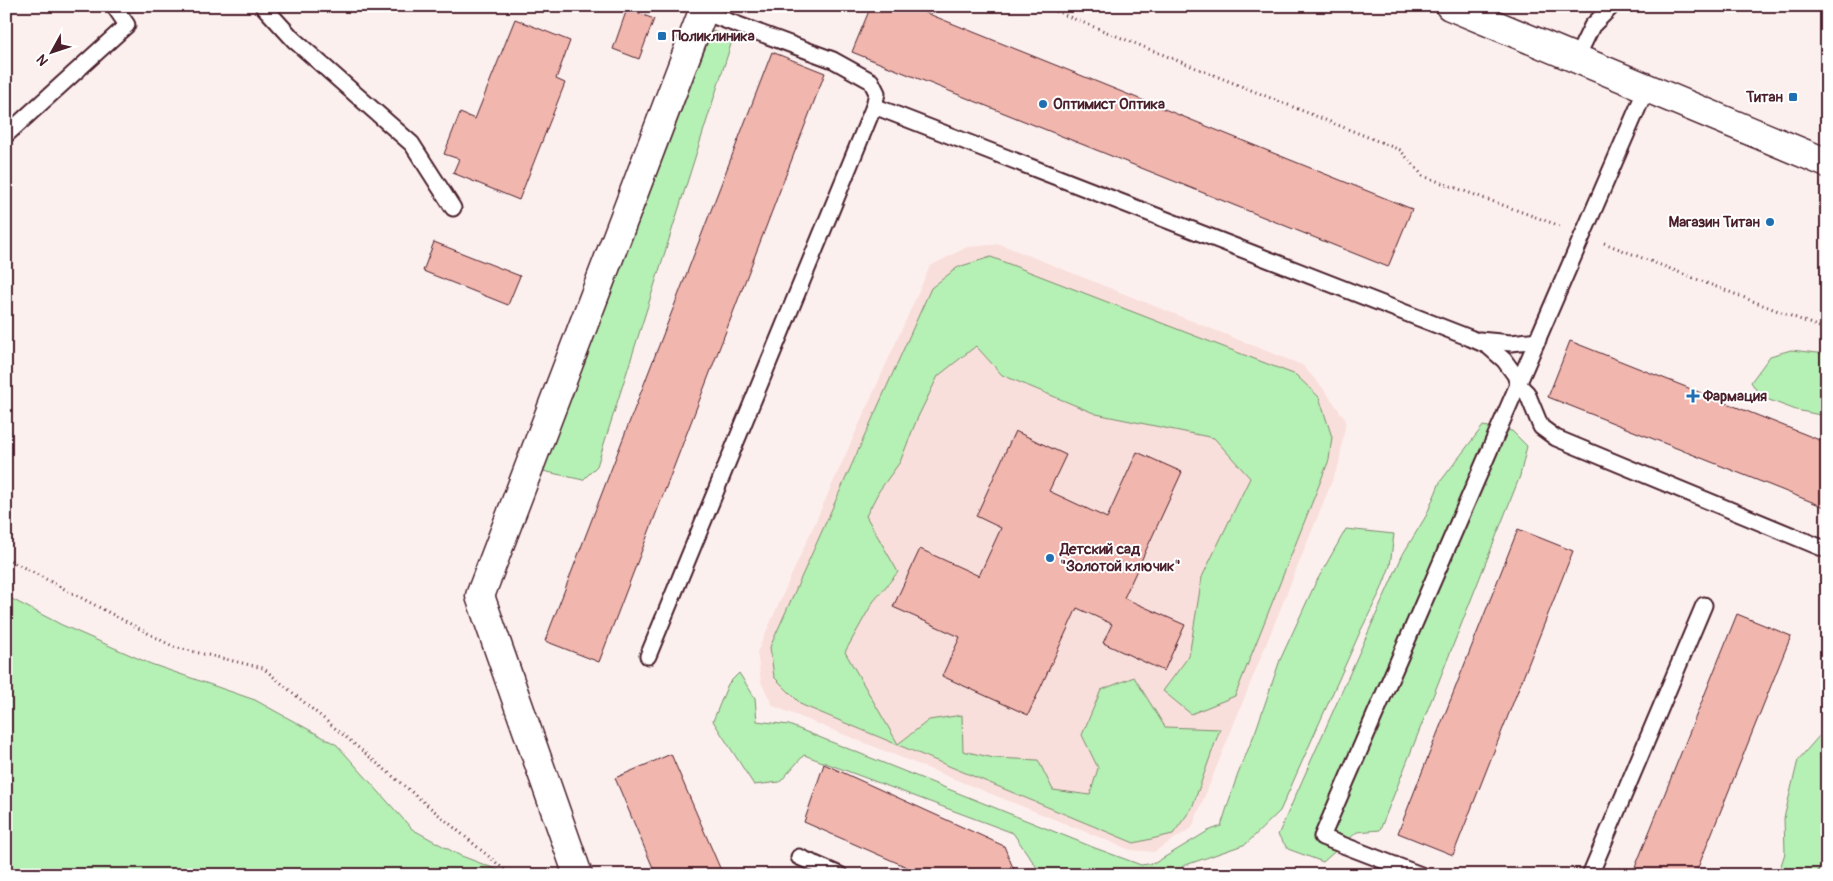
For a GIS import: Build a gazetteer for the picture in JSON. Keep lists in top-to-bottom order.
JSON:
{
  "places": {
    "transit": ["Поликлиника", "Титан"],
    "other": ["Оптимист Оптика", "Магазин Титан", "Детский сад \"Золотой ключик\""],
    "health": ["Фармация"]
  },
  "north": "bottom left"
}
